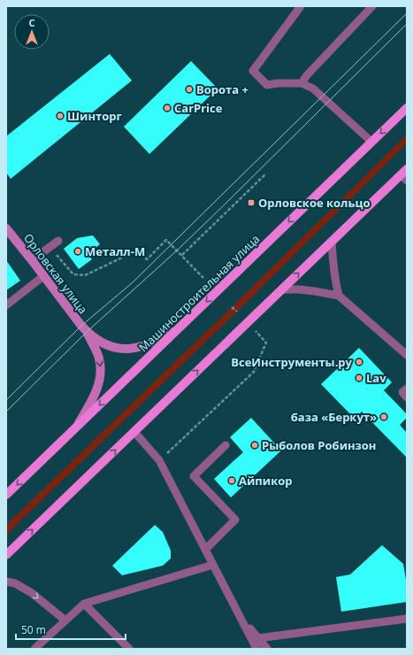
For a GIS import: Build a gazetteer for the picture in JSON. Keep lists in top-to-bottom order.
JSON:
{
  "streets": {
    "main road": ["Машиностроительная улица"],
    "street": ["Орловская улица"]
  },
  "places": {
    "other": [
      "Ворота +",
      "CarPrice",
      "Шинторг",
      "Металл-М",
      "ВсеИнструменты.ру",
      "Lav",
      "база «Беркут»",
      "Рыболов Робинзон",
      "Айпикор"
    ],
    "transit": ["Орловское кольцо"]
  },
  "scale_bar": "50 m",
  "north": "top"
}
